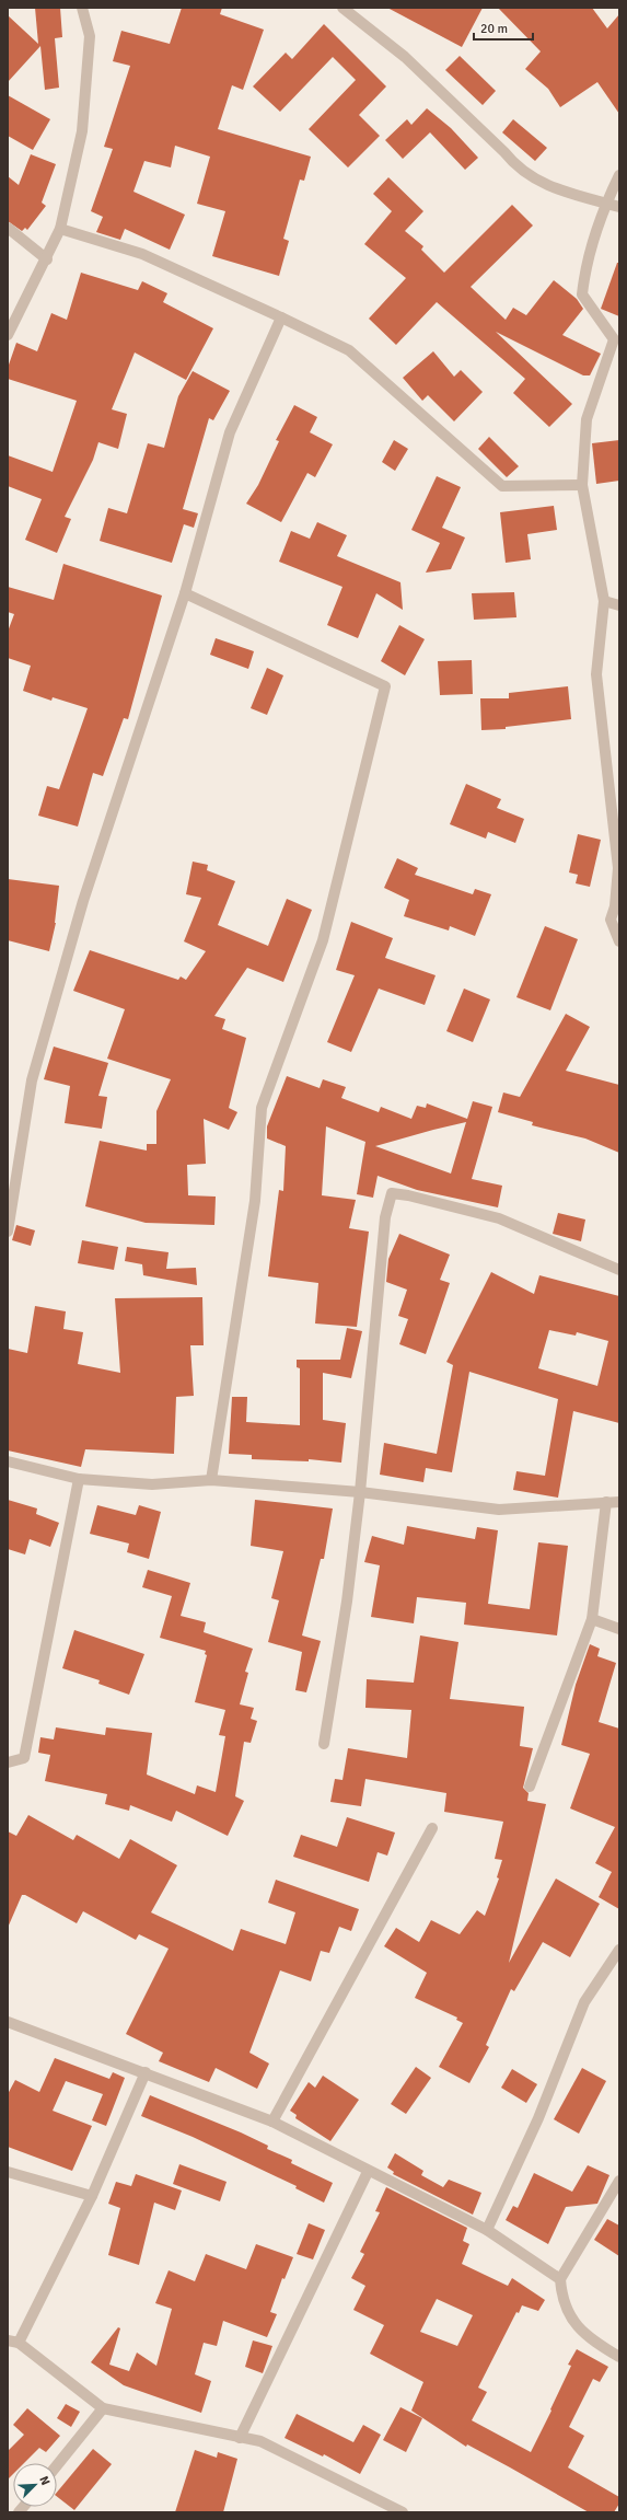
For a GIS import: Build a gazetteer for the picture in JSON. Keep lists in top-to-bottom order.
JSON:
{
  "scale_bar": "20 m",
  "north": "top right"
}
